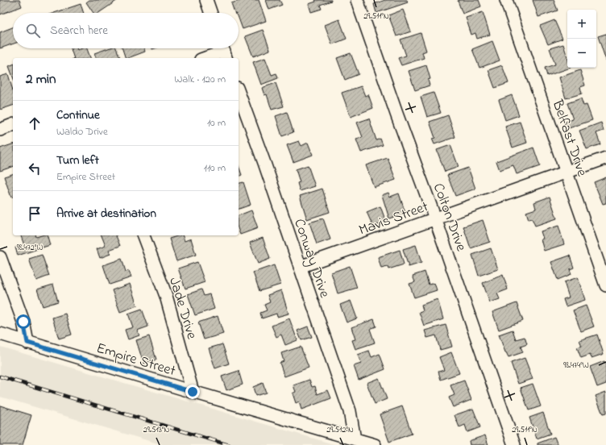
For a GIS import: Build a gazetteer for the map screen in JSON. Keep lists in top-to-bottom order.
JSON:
{
  "streets": {
    "street": [
      "Belfast Drive",
      "Colton Drive",
      "Mavis Street",
      "Conway Drive",
      "Jade Drive",
      "Empire Street"
    ]
  },
  "crossings": [
    ["Belfast Drive", "Mavis Street"],
    ["Colton Drive", "Mavis Street"],
    ["Mavis Street", "Conway Drive"],
    ["Conway Drive", "Empire Street"],
    ["Jade Drive", "Empire Street"]
  ],
  "page": {
    "map_buttons": ["+", "−"],
    "search": "Search here",
    "heading": ["2 min", "Walk · 120 m"],
    "list": [
      ["Continue", "Waldo Drive", "10 m"],
      ["Turn left", "Empire Street", "110 m"],
      "Arrive at destination"
    ]
  },
  "coordinates": [
    "29.511°N",
    "98.472°W",
    "98.474°W",
    "29.513°N",
    "29.512°N"
  ]
}
